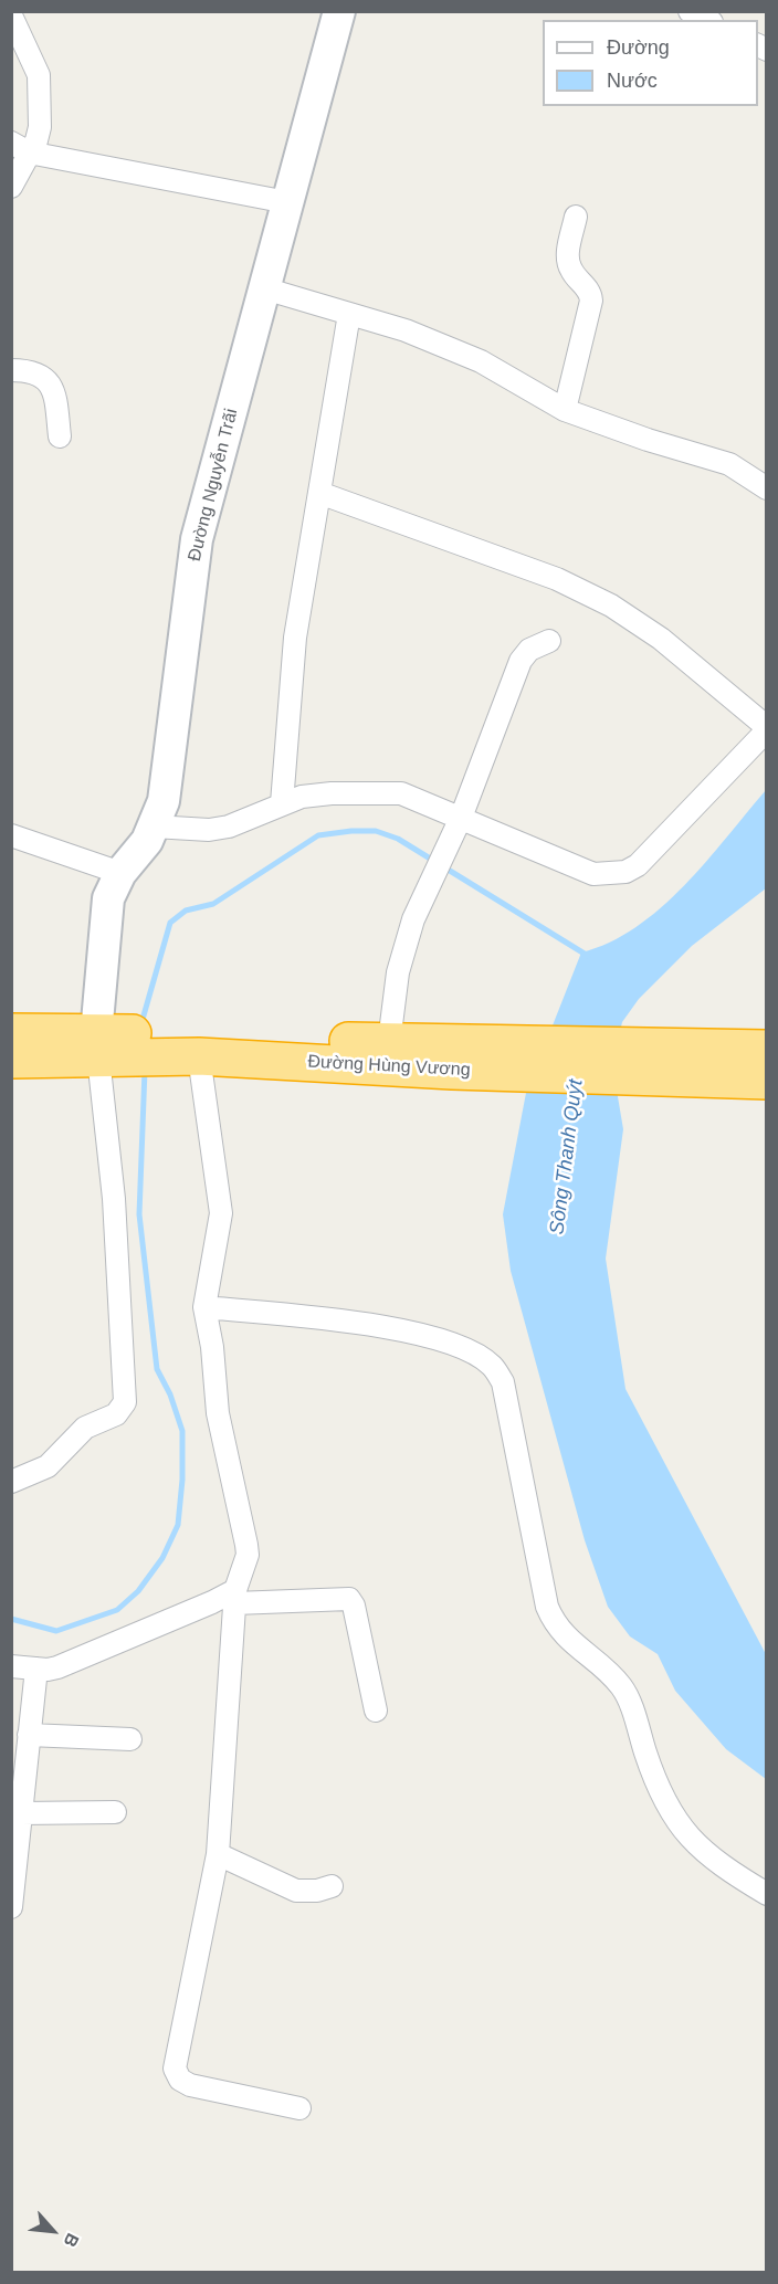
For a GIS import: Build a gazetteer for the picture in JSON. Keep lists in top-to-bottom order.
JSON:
{
  "streets": {
    "highway": ["Đường Hùng Vương"],
    "street": ["Đường Nguyễn Trãi"]
  },
  "crossings": [
    ["Đường Nguyễn Trãi", "Đường Hùng Vương"]
  ],
  "water": ["Sông Thanh Quýt"],
  "legend": ["Đường", "Nước"],
  "north": "bottom right"
}
